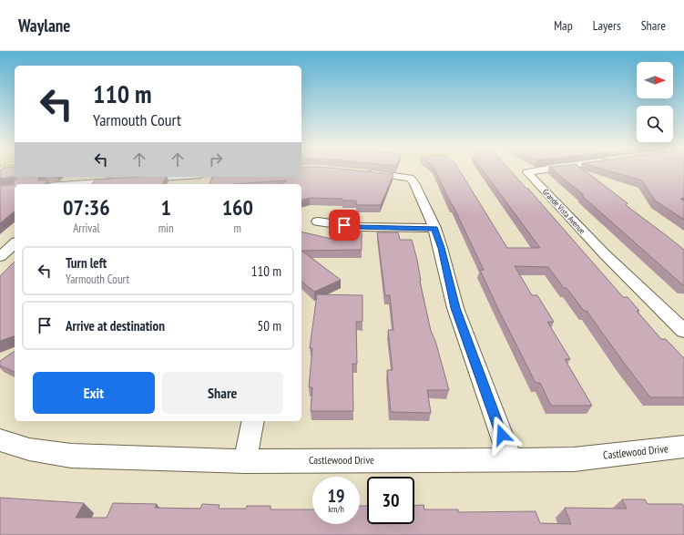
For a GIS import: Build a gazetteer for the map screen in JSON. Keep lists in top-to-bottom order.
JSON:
{
  "streets": {
    "street": ["Grande Vista Avenue", "Castlewood Drive"]
  },
  "north": "right",
  "page": {
    "header": "Waylane",
    "nav": ["Map", "Layers", "Share"],
    "turn": ["110 m", "Yarmouth Court"],
    "eta": [
      "07:36",
      "Arrival",
      "1",
      "min",
      "160",
      "m"
    ],
    "list": [
      {
        "name": "Turn left",
        "note": "Yarmouth Court",
        "value": "110 m"
      },
      {
        "name": "Arrive at destination",
        "value": "50 m"
      }
    ],
    "buttons": ["Exit", "Share"],
    "speed": "19 km/h",
    "limit": "30"
  }
}
